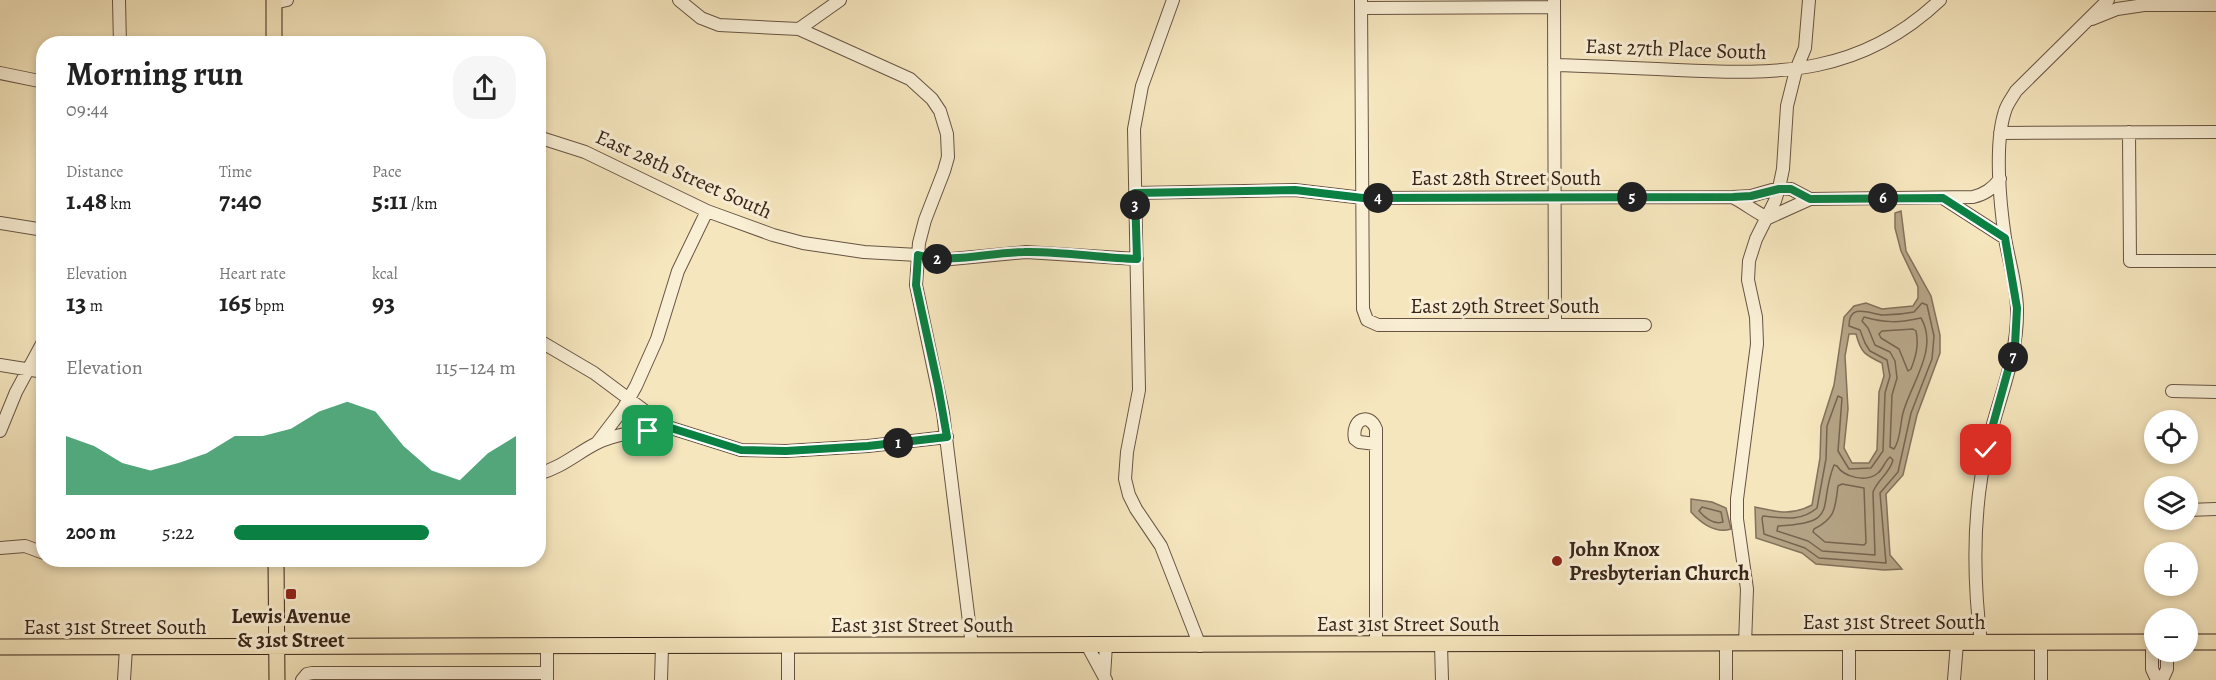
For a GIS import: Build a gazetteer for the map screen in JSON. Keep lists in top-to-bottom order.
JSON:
{
  "streets": {
    "main road": ["East 31st Street South"],
    "street": ["East 27th Place South", "East 28th Street South", "East 29th Street South"]
  },
  "crossings": [
    ["East 28th Street South", "East 29th Street South"]
  ],
  "places": {
    "other": ["John Knox Presbyterian Church"],
    "transit": ["Lewis Avenue & 31st Street"]
  },
  "page": {
    "heading": ["Morning run", "09:44"],
    "stats": [
      ["Distance", "1.48 km"],
      ["Time", "7:40"],
      ["Pace", "5:11 /km"],
      ["Elevation", "13 m"],
      ["Heart rate", "165 bpm"],
      ["kcal", "93"]
    ],
    "pins": [
      "5",
      "4",
      "6",
      "3",
      "2",
      "7",
      "1"
    ],
    "chart": ["Elevation", "115–124 m"],
    "map_buttons": ["+", "−"],
    "list": [
      {
        "name": "200 m",
        "note": "5:22"
      }
    ]
  }
}
